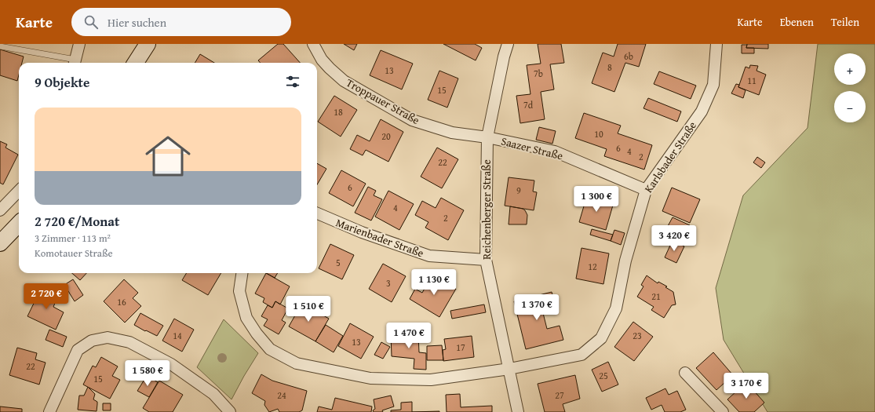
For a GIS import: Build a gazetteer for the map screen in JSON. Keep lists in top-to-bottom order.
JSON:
{
  "streets": {
    "street": [
      "Troppauer Straße",
      "Saazer Straße",
      "Karlsbader Straße",
      "Reichenberger Straße",
      "Marienbader Straße"
    ]
  },
  "crossings": [
    ["Troppauer Straße", "Saazer Straße"],
    ["Troppauer Straße", "Reichenberger Straße"],
    ["Saazer Straße", "Karlsbader Straße"],
    ["Saazer Straße", "Reichenberger Straße"],
    ["Karlsbader Straße", "Reichenberger Straße"],
    ["Reichenberger Straße", "Marienbader Straße"]
  ],
  "house_numbers": [
    "6b",
    "8",
    "13",
    "7b",
    "11",
    "15",
    "7d",
    "18",
    "10",
    "20",
    "6",
    "4",
    "2",
    "22",
    "6",
    "9",
    "4",
    "2",
    "5",
    "12",
    "3",
    "21",
    "16",
    "14",
    "23",
    "13",
    "17",
    "22",
    "25",
    "15",
    "24",
    "27"
  ],
  "page": {
    "header": "Karte",
    "search": "Hier suchen",
    "nav": ["Karte", "Ebenen", "Teilen"],
    "map_buttons": ["+", "−"],
    "heading": "9 Objekte",
    "list": [
      {
        "name": "2 720 €/Monat",
        "note": "3 Zimmer · 113 m² · Komotauer Straße"
      }
    ],
    "price": [
      "1 300 €",
      "3 420 €",
      "1 130 €",
      "2 720 €",
      "1 370 €",
      "1 510 €",
      "1 470 €",
      "1 580 €",
      "3 170 €"
    ]
  }
}
